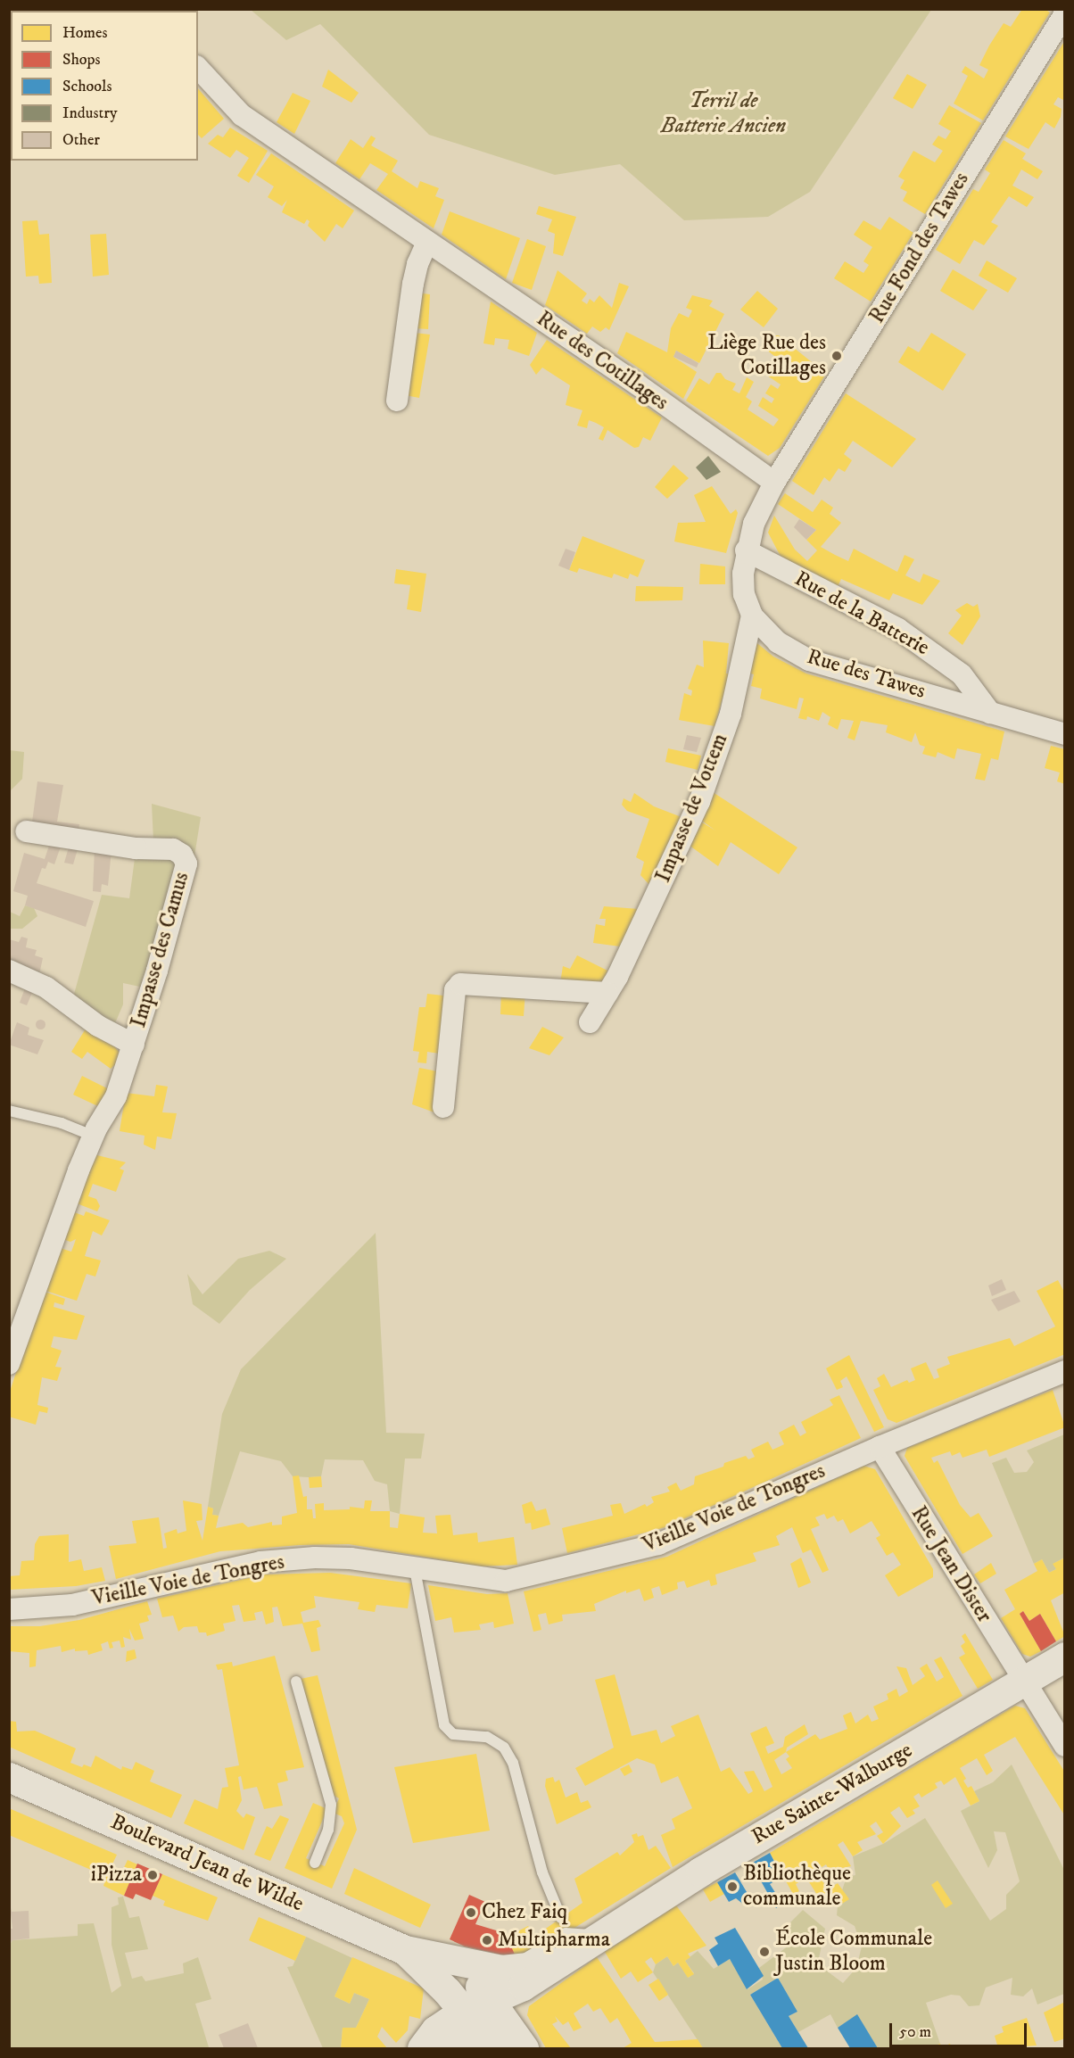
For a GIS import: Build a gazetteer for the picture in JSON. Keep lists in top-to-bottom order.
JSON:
{
  "streets": {
    "street": [
      "Rue Fond des Tawes",
      "Rue des Cotillages",
      "Rue de la Batterie",
      "Rue des Tawes",
      "Impasse de Vottem",
      "Impasse des Camus",
      "Vieille Voie de Tongres",
      "Rue Jean Dister",
      "Rue Sainte-Walburge",
      "Boulevard Jean de Wilde"
    ]
  },
  "crossings": [
    ["Rue Fond des Tawes", "Rue des Cotillages"],
    ["Rue Fond des Tawes", "Rue des Tawes"],
    ["Rue des Cotillages", "Rue des Tawes"],
    ["Rue de la Batterie", "Rue des Tawes"],
    ["Rue des Tawes", "Impasse de Vottem"],
    ["Vieille Voie de Tongres", "Rue Jean Dister"],
    ["Rue Jean Dister", "Rue Sainte-Walburge"],
    ["Rue Sainte-Walburge", "Boulevard Jean de Wilde"]
  ],
  "parks": ["Terril de Batterie Ancien"],
  "places": [
    "Liège Rue des Cotillages",
    "iPizza",
    "Bibliothèque communale",
    "Chez Faiq",
    "Multipharma",
    "École Communale Justin Bloom"
  ],
  "legend": [
    "Homes",
    "Shops",
    "Schools",
    "Industry",
    "Other"
  ],
  "scale_bar": "50 m"
}
